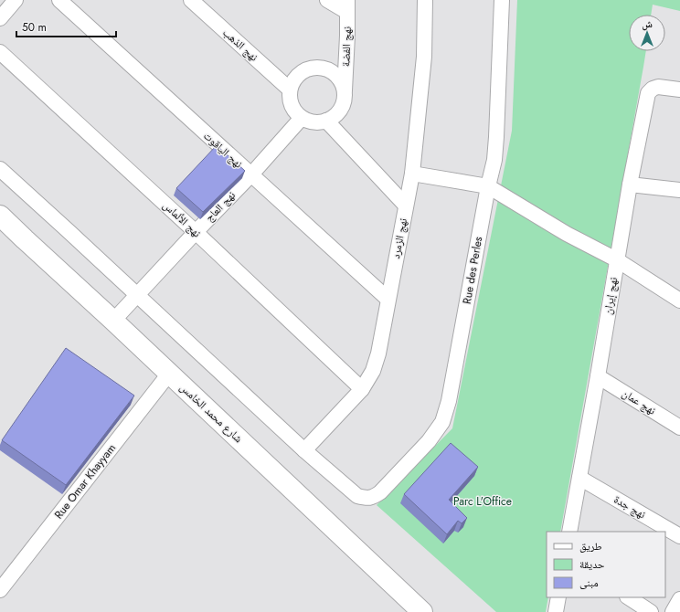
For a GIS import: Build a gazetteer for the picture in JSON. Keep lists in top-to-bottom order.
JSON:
{
  "streets": {
    "main road": ["شارع محمد الخامس"],
    "street": [
      "نهج الذهب",
      "نهج الفضة",
      "نهج الياقوت",
      "نهج العاج",
      "نهج الألماس",
      "نهج الزمرد",
      "Rue des Perles",
      "نهج إيران",
      "نهج عمان",
      "Rue Omar Khayyam",
      "نهج جدة"
    ]
  },
  "crossings": [
    ["نهج الذهب", "نهج الفضة"],
    ["نهج الذهب", "نهج العاج"],
    ["نهج الفضة", "نهج العاج"],
    ["نهج الياقوت", "نهج العاج"],
    ["نهج الياقوت", "نهج الزمرد"],
    ["نهج العاج", "نهج الألماس"],
    ["نهج العاج", "شارع محمد الخامس"],
    ["نهج الألماس", "نهج الزمرد"],
    ["نهج الزمرد", "Rue des Perles"],
    ["نهج إيران", "نهج عمان"],
    ["نهج إيران", "نهج جدة"],
    ["شارع محمد الخامس", "Rue Omar Khayyam"]
  ],
  "parks": ["Parc L'Office"],
  "legend": ["طريق", "حديقة", "مبنى"],
  "scale_bar": "50 m",
  "north": "top"
}
